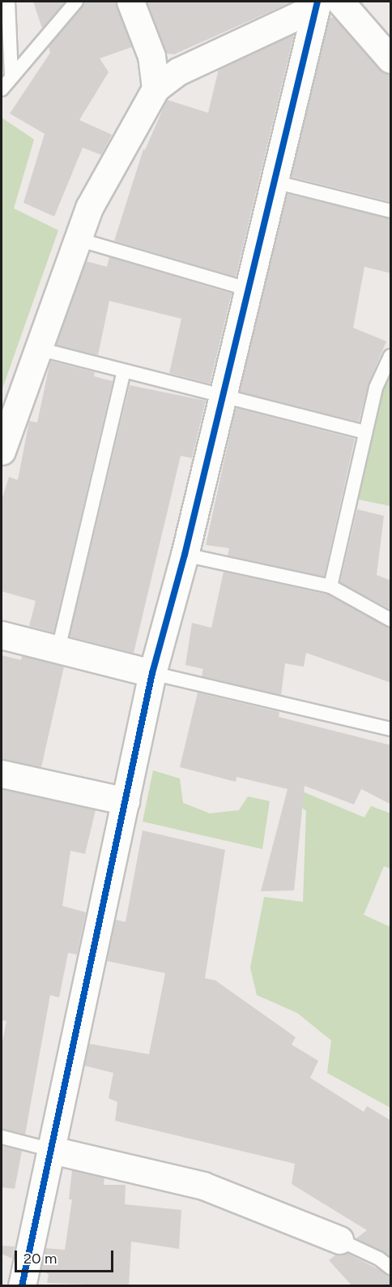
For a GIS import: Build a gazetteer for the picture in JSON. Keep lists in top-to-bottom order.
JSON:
{
  "scale_bar": "20 m"
}
